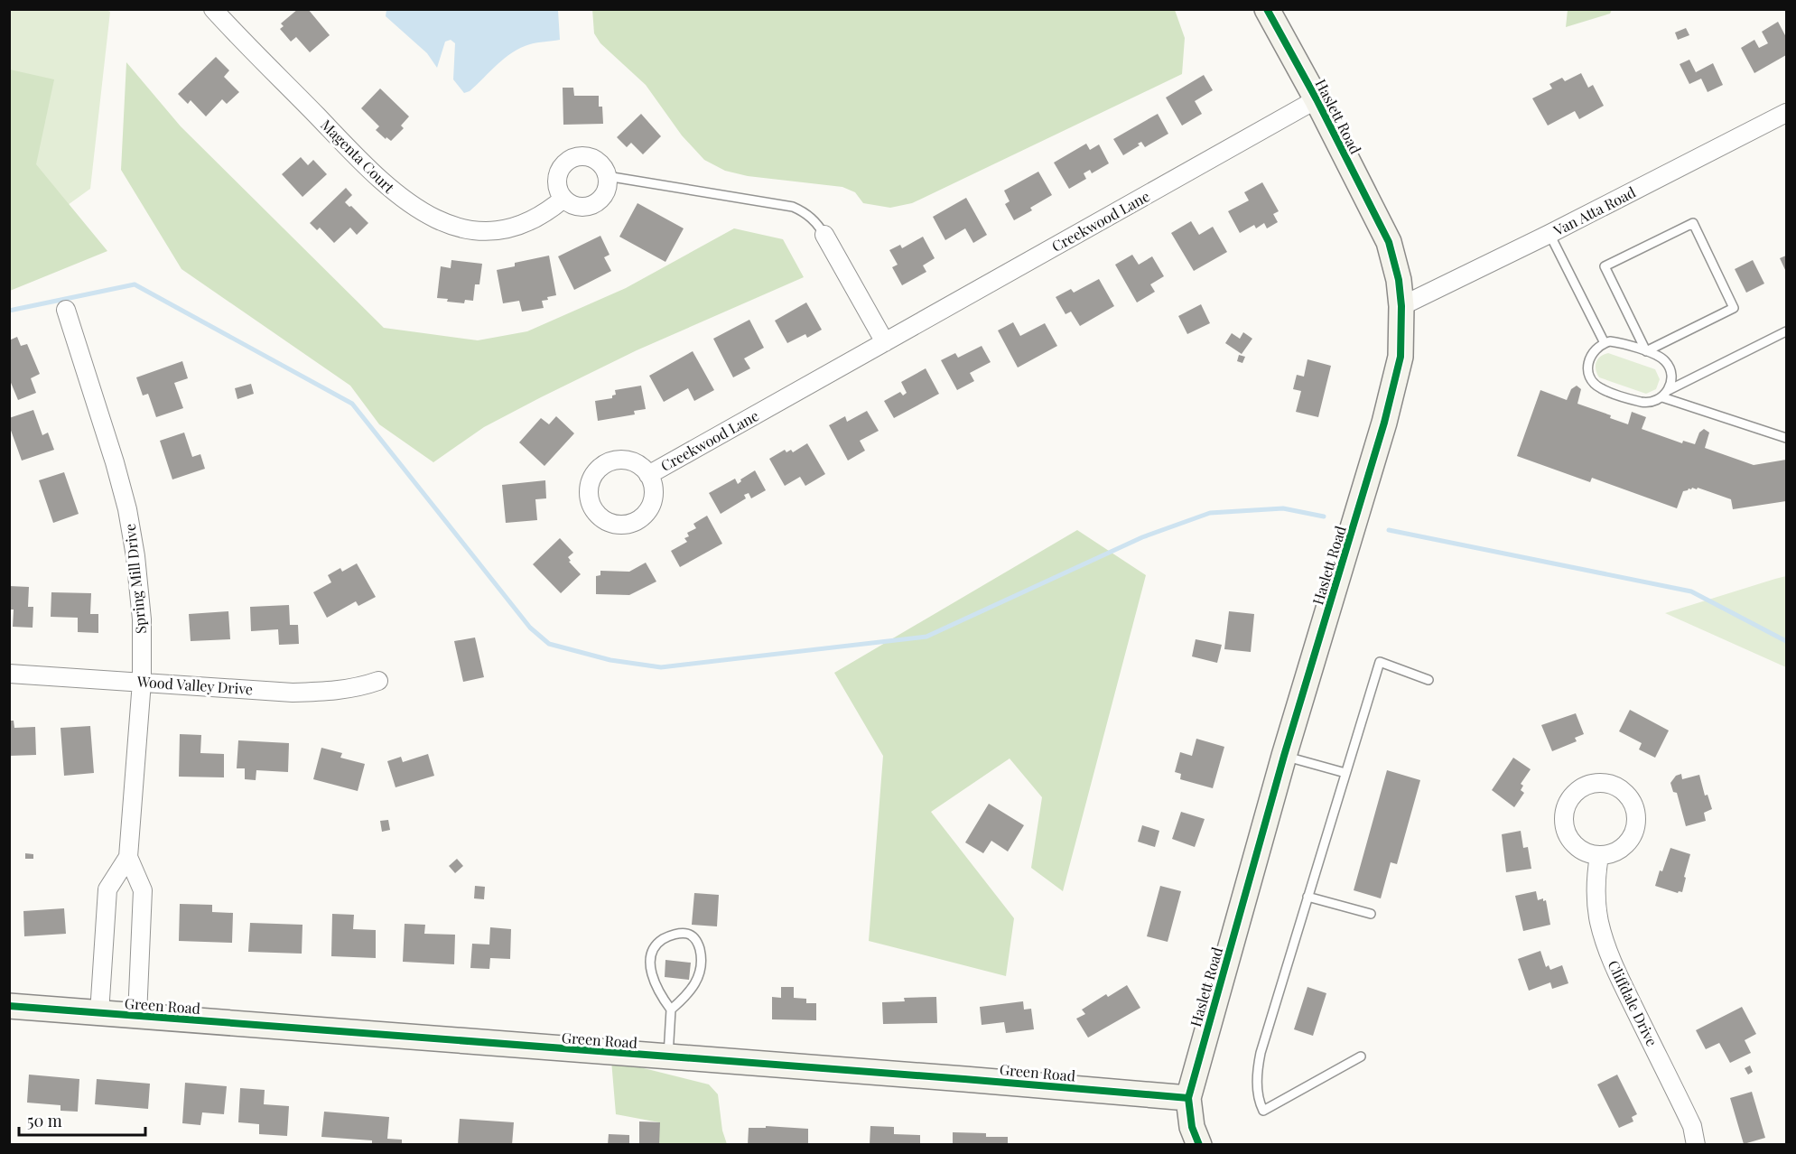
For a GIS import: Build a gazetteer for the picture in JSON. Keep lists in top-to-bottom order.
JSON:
{
  "streets": {
    "street": [
      "Haslett Road",
      "Magenta Court",
      "Van Atta Road",
      "Creekwood Lane",
      "Spring Mill Drive",
      "Wood Valley Drive",
      "Cliffdale Drive",
      "Green Road"
    ]
  },
  "crossings": [
    ["Haslett Road", "Van Atta Road"],
    ["Haslett Road", "Creekwood Lane"],
    ["Haslett Road", "Green Road"],
    ["Spring Mill Drive", "Wood Valley Drive"],
    ["Spring Mill Drive", "Green Road"]
  ],
  "scale_bar": "50 m"
}
